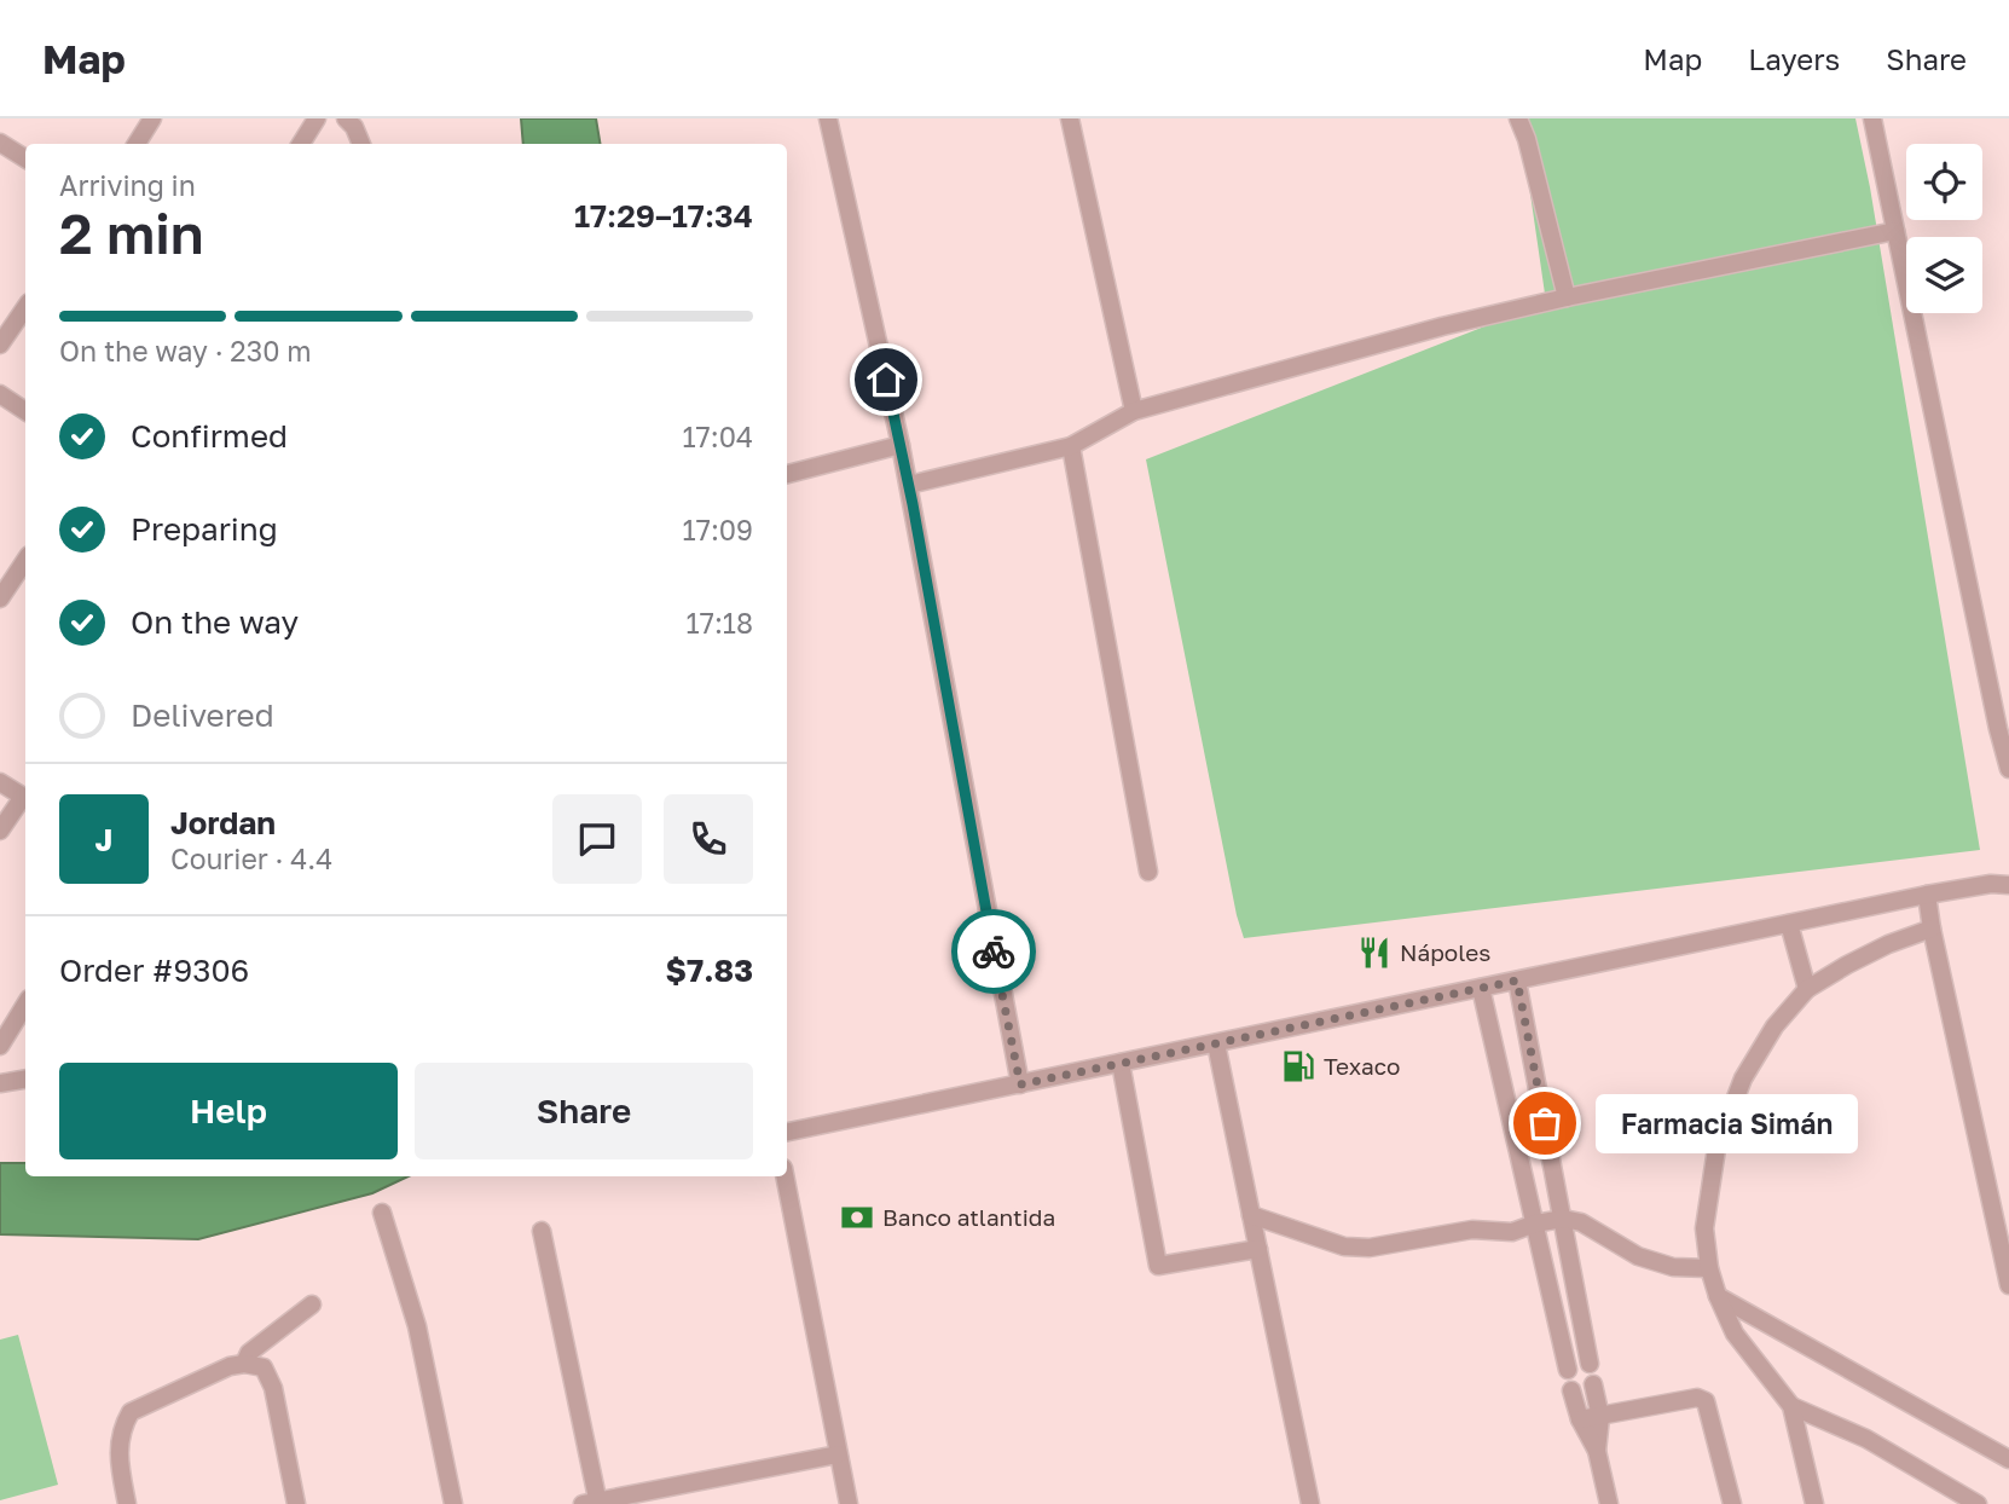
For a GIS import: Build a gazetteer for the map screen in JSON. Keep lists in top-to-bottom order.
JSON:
{
  "places": {
    "restaurant": ["Nápoles"],
    "fuel station": ["Texaco"],
    "other": ["Farmacia Simán"],
    "bank": ["Banco atlantida"]
  },
  "page": {
    "header": "Map",
    "nav": ["Map", "Layers", "Share"],
    "heading": ["2 min", "Arriving in", "17:29–17:34"],
    "panel": [
      "Jordan",
      "Courier · 4.4",
      "Order #9306",
      "$7.83"
    ],
    "bar": "On the way · 230 m",
    "list": [
      ["Confirmed", "17:04"],
      ["Preparing", "17:09"],
      ["On the way", "17:18"],
      "Delivered"
    ],
    "round": "J",
    "buttons": ["Help", "Share"],
    "bubble": "Farmacia Simán"
  }
}
